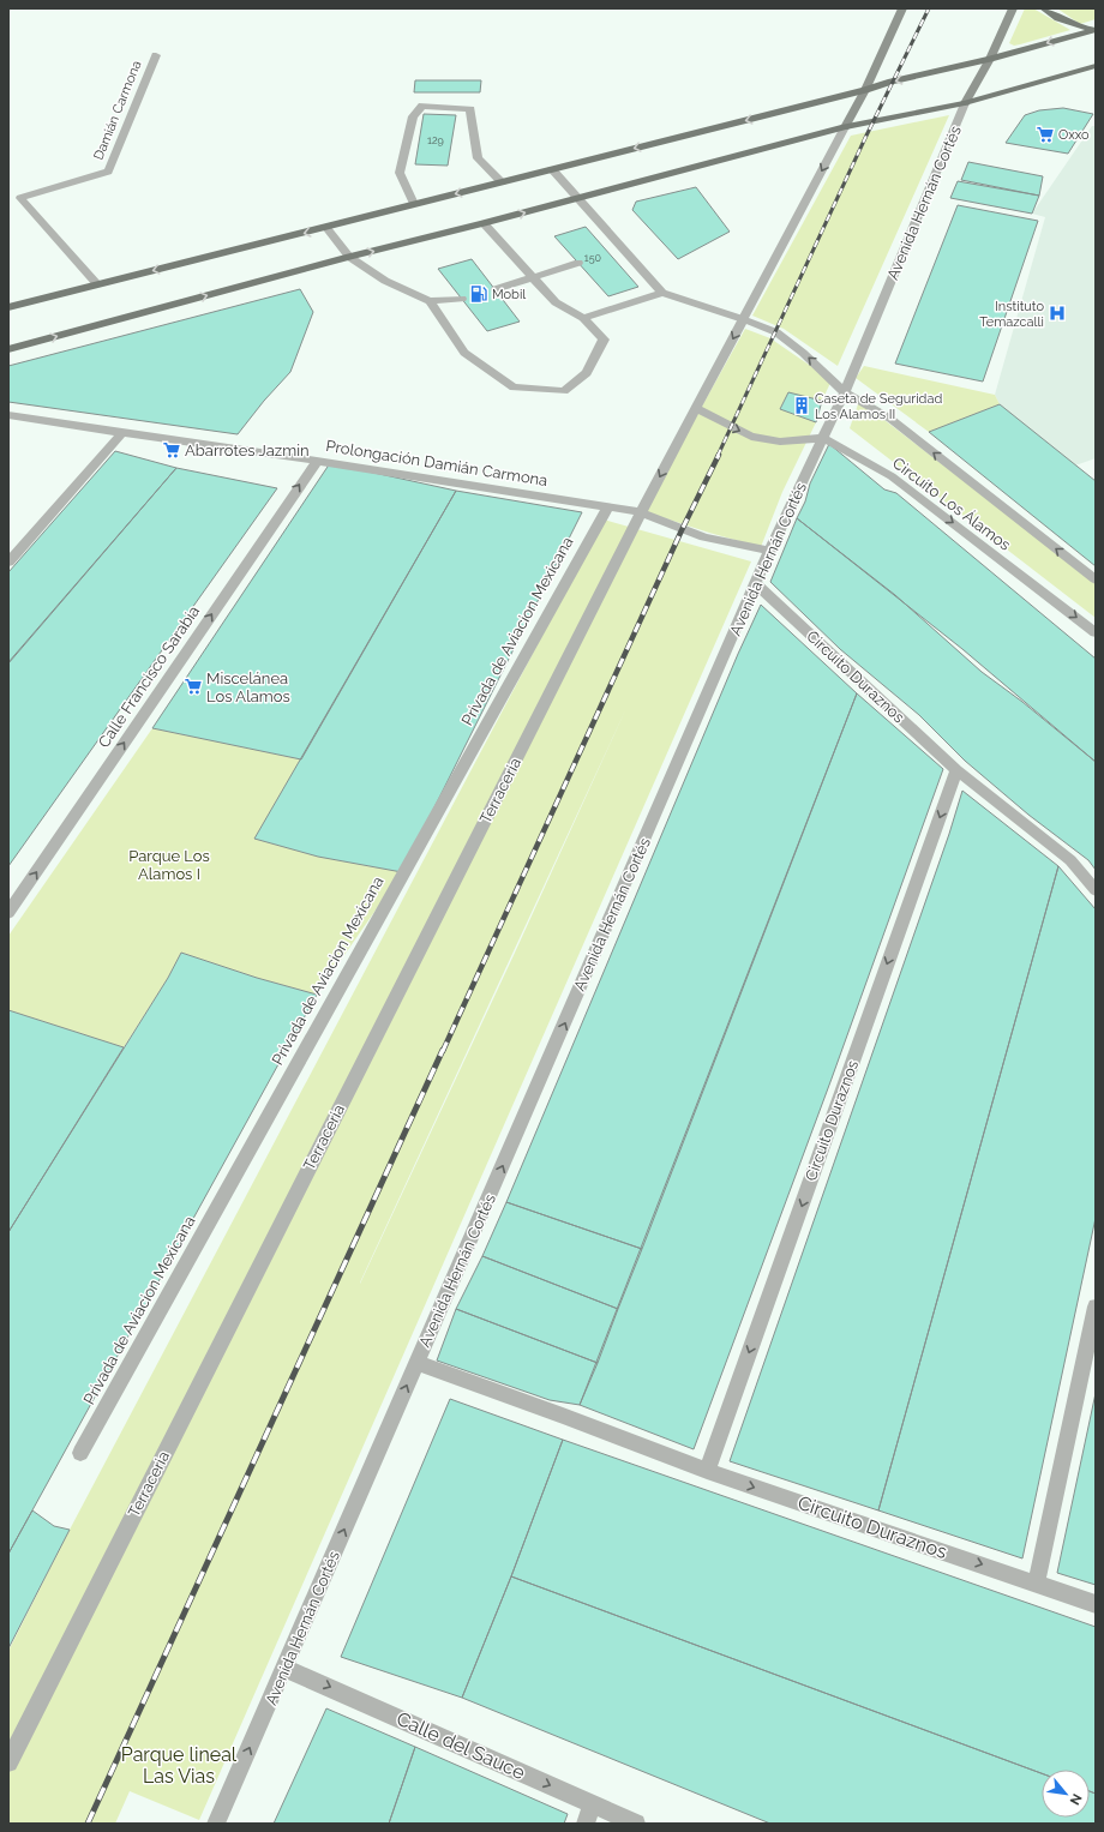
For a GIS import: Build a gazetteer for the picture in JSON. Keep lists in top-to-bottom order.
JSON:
{
  "streets": {
    "main road": ["Avenida Hernán Cortés"],
    "street": [
      "Damián Carmona",
      "Prolongación Damián Carmona",
      "Circuito Los Álamos",
      "Privada de Aviacion Mexicana",
      "Calle Francisco Sarabia",
      "Circuito Duraznos",
      "Terraceria",
      "Calle del Sauce"
    ]
  },
  "crossings": [
    ["Avenida Hernán Cortés", "Prolongación Damián Carmona"],
    ["Avenida Hernán Cortés", "Circuito Los Álamos"],
    ["Avenida Hernán Cortés", "Circuito Duraznos"],
    ["Avenida Hernán Cortés", "Calle del Sauce"],
    ["Prolongación Damián Carmona", "Privada de Aviacion Mexicana"],
    ["Prolongación Damián Carmona", "Calle Francisco Sarabia"],
    ["Prolongación Damián Carmona", "Terraceria"]
  ],
  "one_way": ["Avenida Hernán Cortés", "Calle Francisco Sarabia", "Calle del Sauce"],
  "parks": ["Parque Los Alamos I", "Parque lineal Las Vias"],
  "places": {
    "supermarket": ["Oxxo", "Abarrotes Jazmin", "Miscelánea Los Alamos"],
    "fuel station": ["Mobil"],
    "hospital": ["Instituto Temazcalli"],
    "building": ["Caseta de Seguridad Los Alamos II"]
  },
  "house_numbers": ["129", "150"],
  "north": "bottom right"
}
